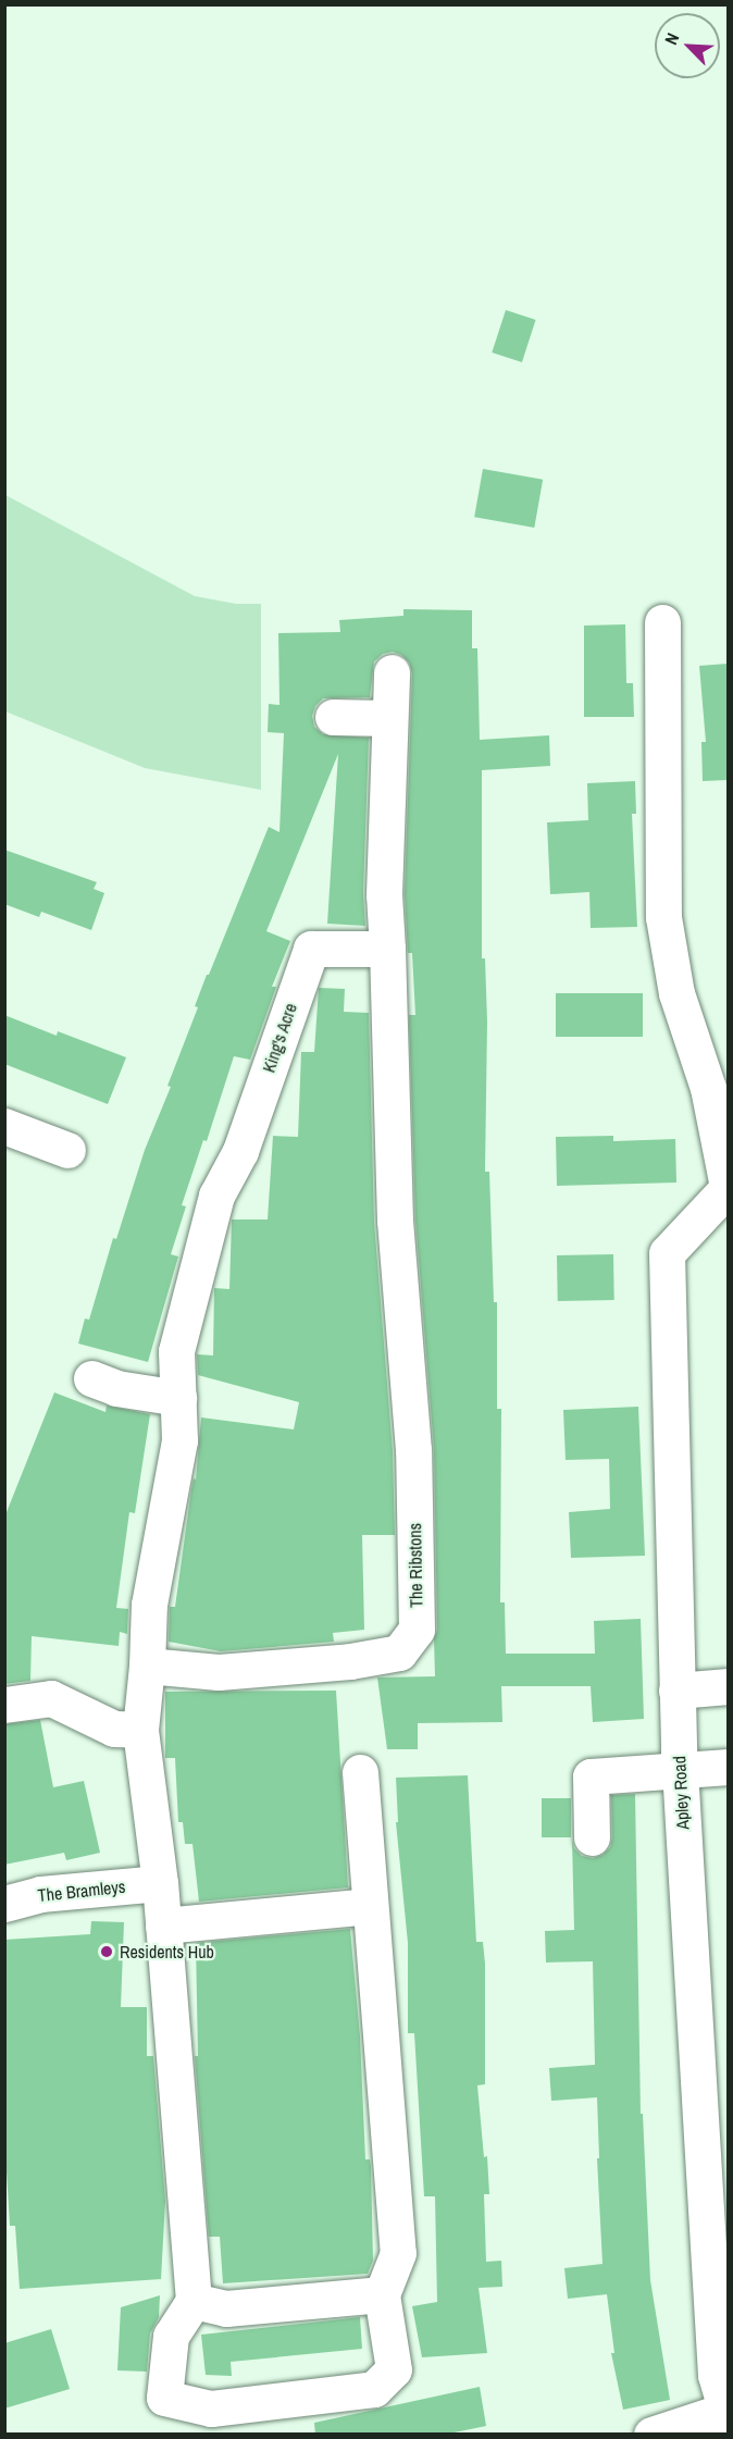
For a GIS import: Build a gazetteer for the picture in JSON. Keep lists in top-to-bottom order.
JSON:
{
  "streets": {
    "street": [
      "King's Acre",
      "The Ribstons",
      "Apley Road",
      "The Bramleys"
    ]
  },
  "crossings": [
    ["King's Acre", "The Ribstons"]
  ],
  "places": ["Residents Hub"],
  "north": "top left"
}
